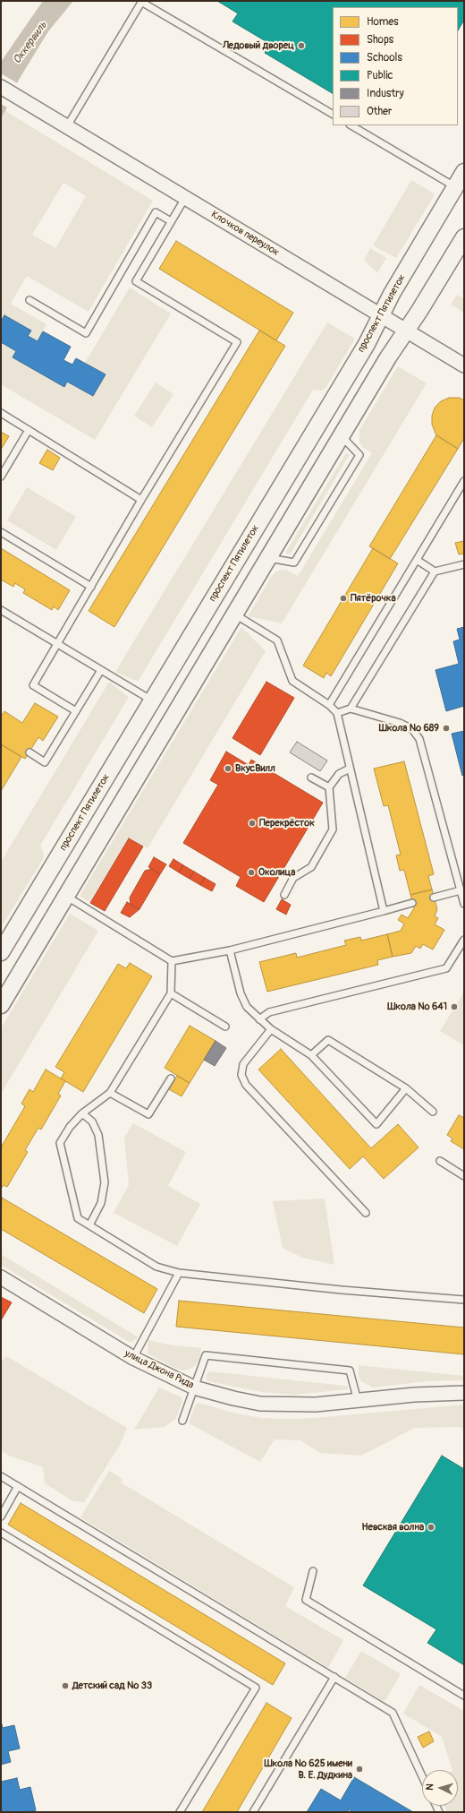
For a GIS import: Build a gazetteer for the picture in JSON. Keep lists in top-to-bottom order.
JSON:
{
  "streets": {
    "street": ["Клочков переулок", "проспект Пятилеток", "улица Джона Рида"]
  },
  "crossings": [
    ["Клочков переулок", "проспект Пятилеток"]
  ],
  "water": ["Оккервиль"],
  "places": [
    "Ледовый дворец",
    "Пятёрочка",
    "Школа № 689",
    "ВкусВилл",
    "Перекрёсток",
    "Околица",
    "Школа № 641",
    "Невская волна",
    "Детский сад № 33",
    "Школа № 625 имени В. Е. Дудкина"
  ],
  "legend": [
    "Homes",
    "Shops",
    "Schools",
    "Public",
    "Industry",
    "Other"
  ],
  "north": "left"
}
